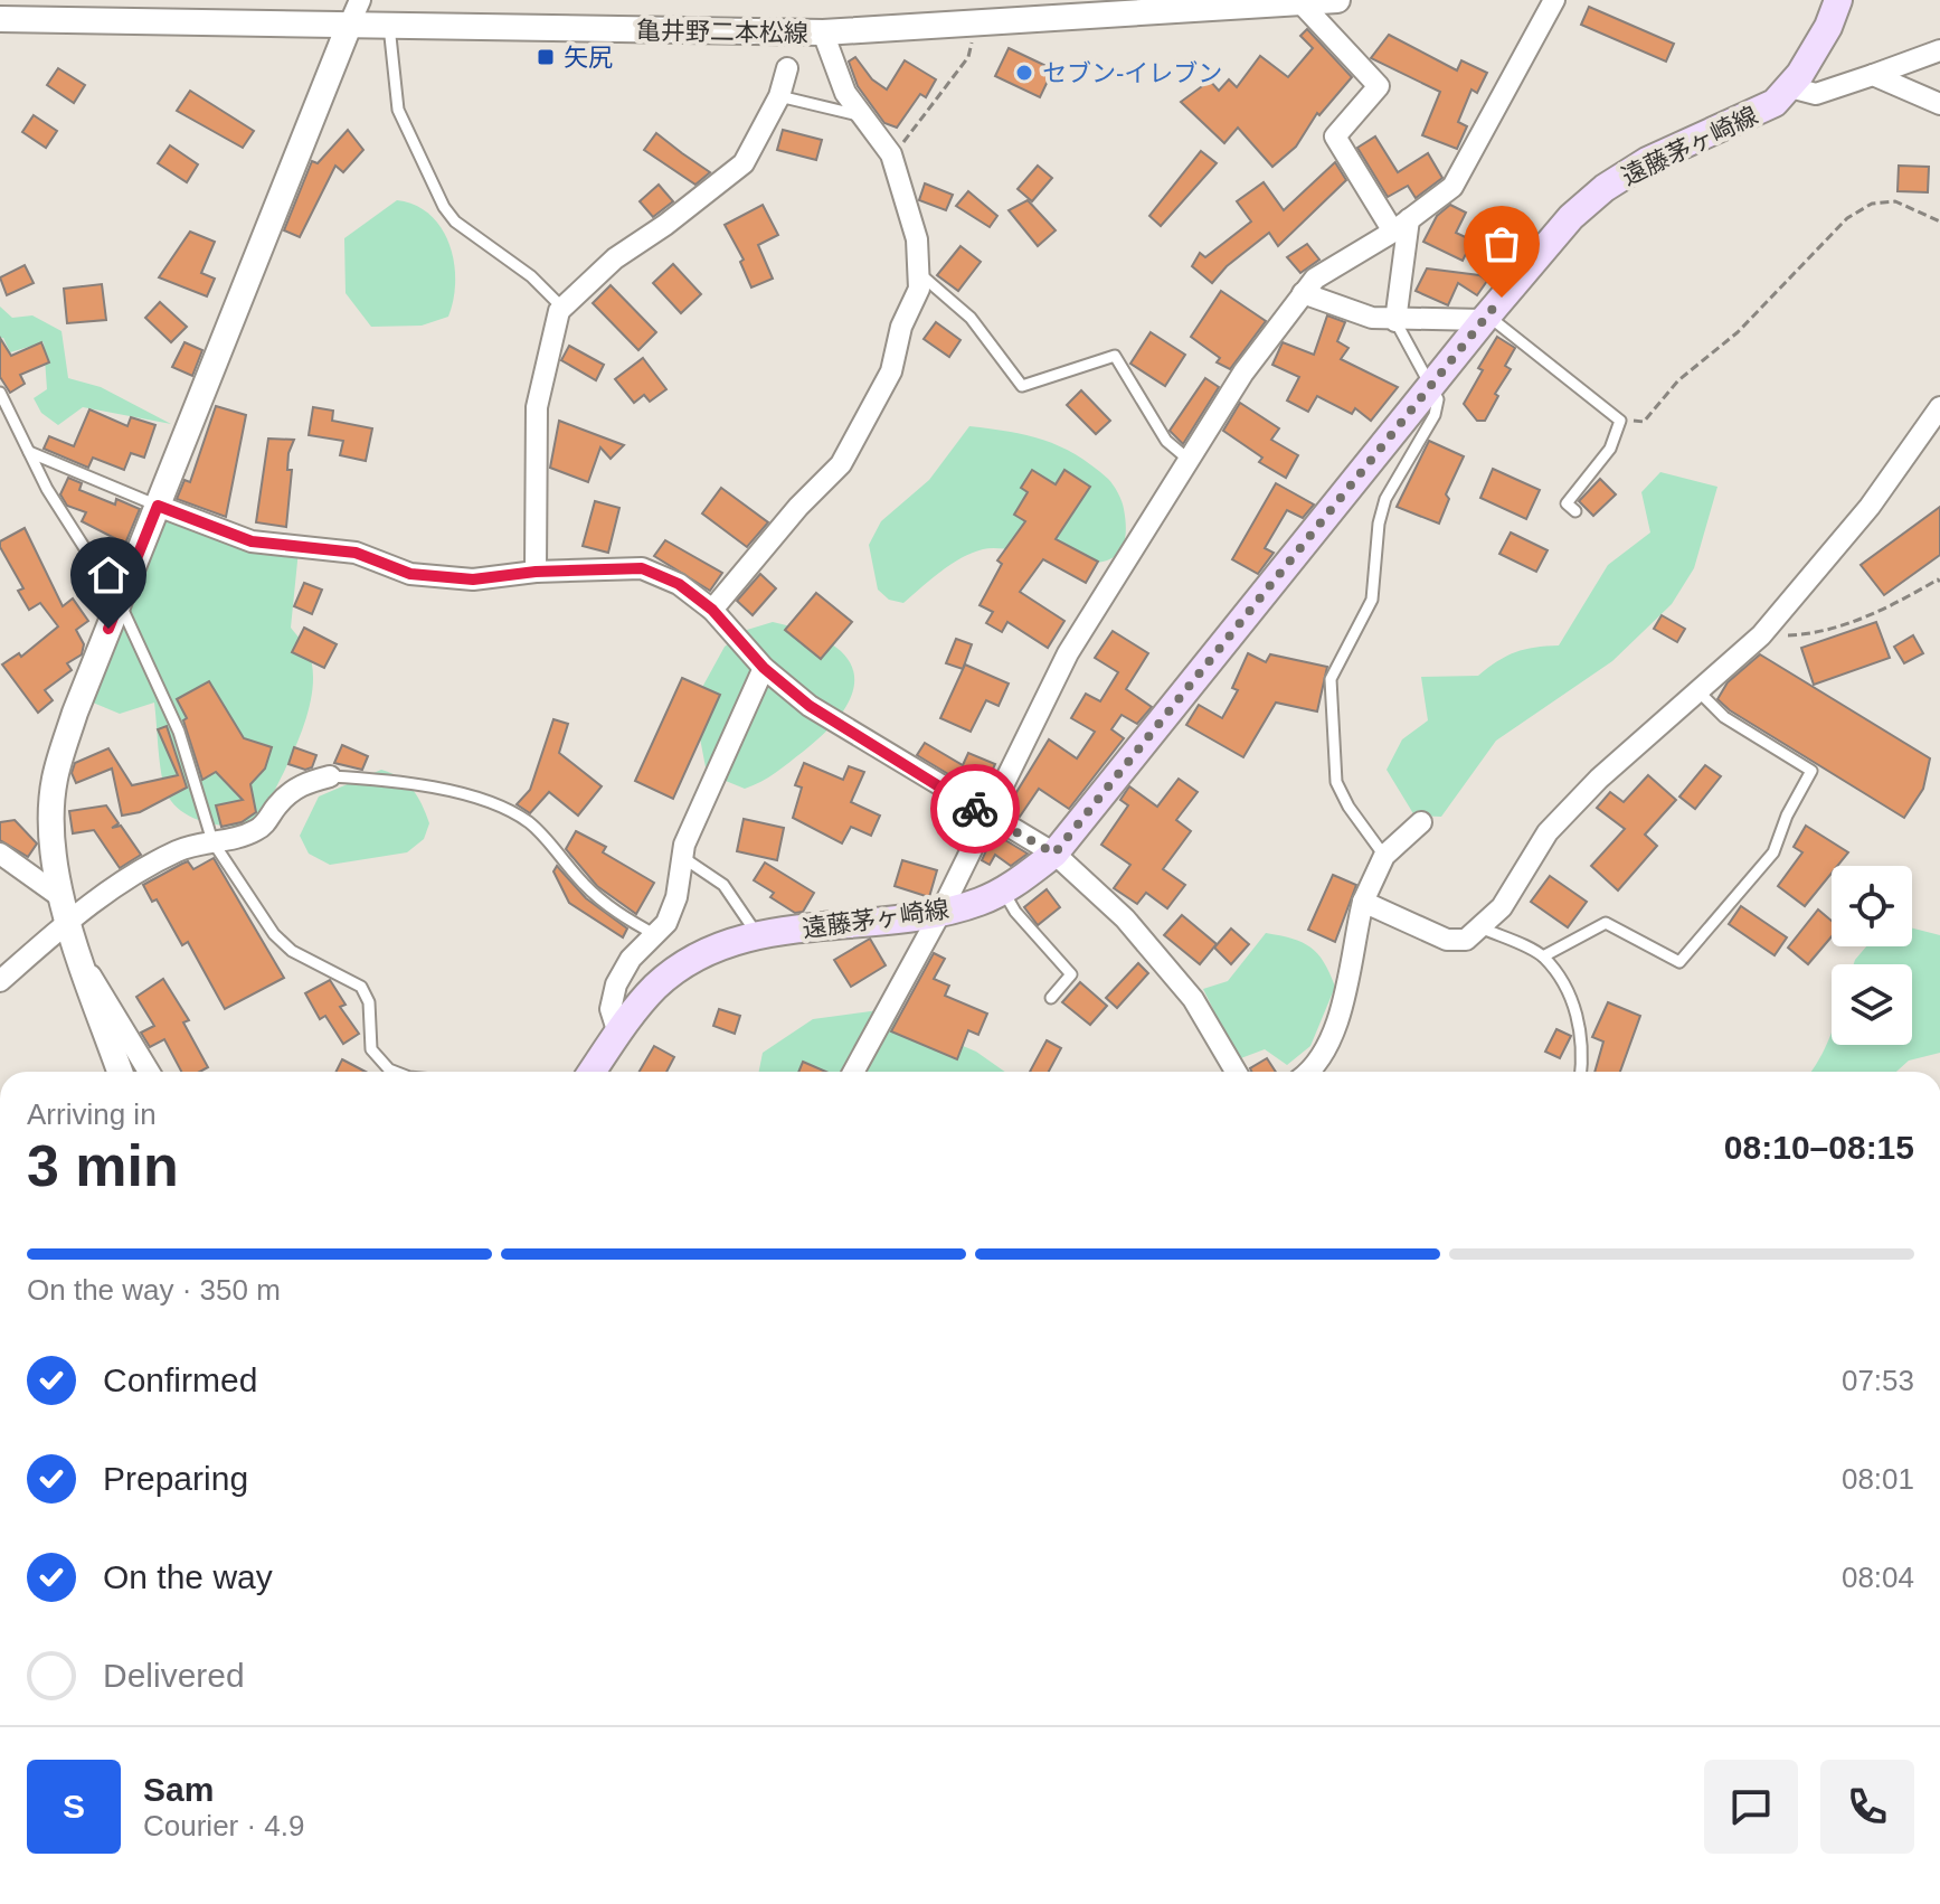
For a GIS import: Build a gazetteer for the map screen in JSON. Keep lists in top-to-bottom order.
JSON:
{
  "streets": {
    "main road": ["遠藤茅ヶ崎線"],
    "street": ["亀井野二本松線"]
  },
  "places": {
    "transit": ["矢尻"],
    "other": ["セブン-イレブン"]
  },
  "page": {
    "heading": ["3 min", "Arriving in", "08:10–08:15"],
    "panel": ["Sam", "Courier · 4.9"],
    "bar": "On the way · 350 m",
    "list": [
      ["Confirmed", "07:53"],
      ["Preparing", "08:01"],
      ["On the way", "08:04"],
      "Delivered"
    ],
    "round": "S"
  }
}
